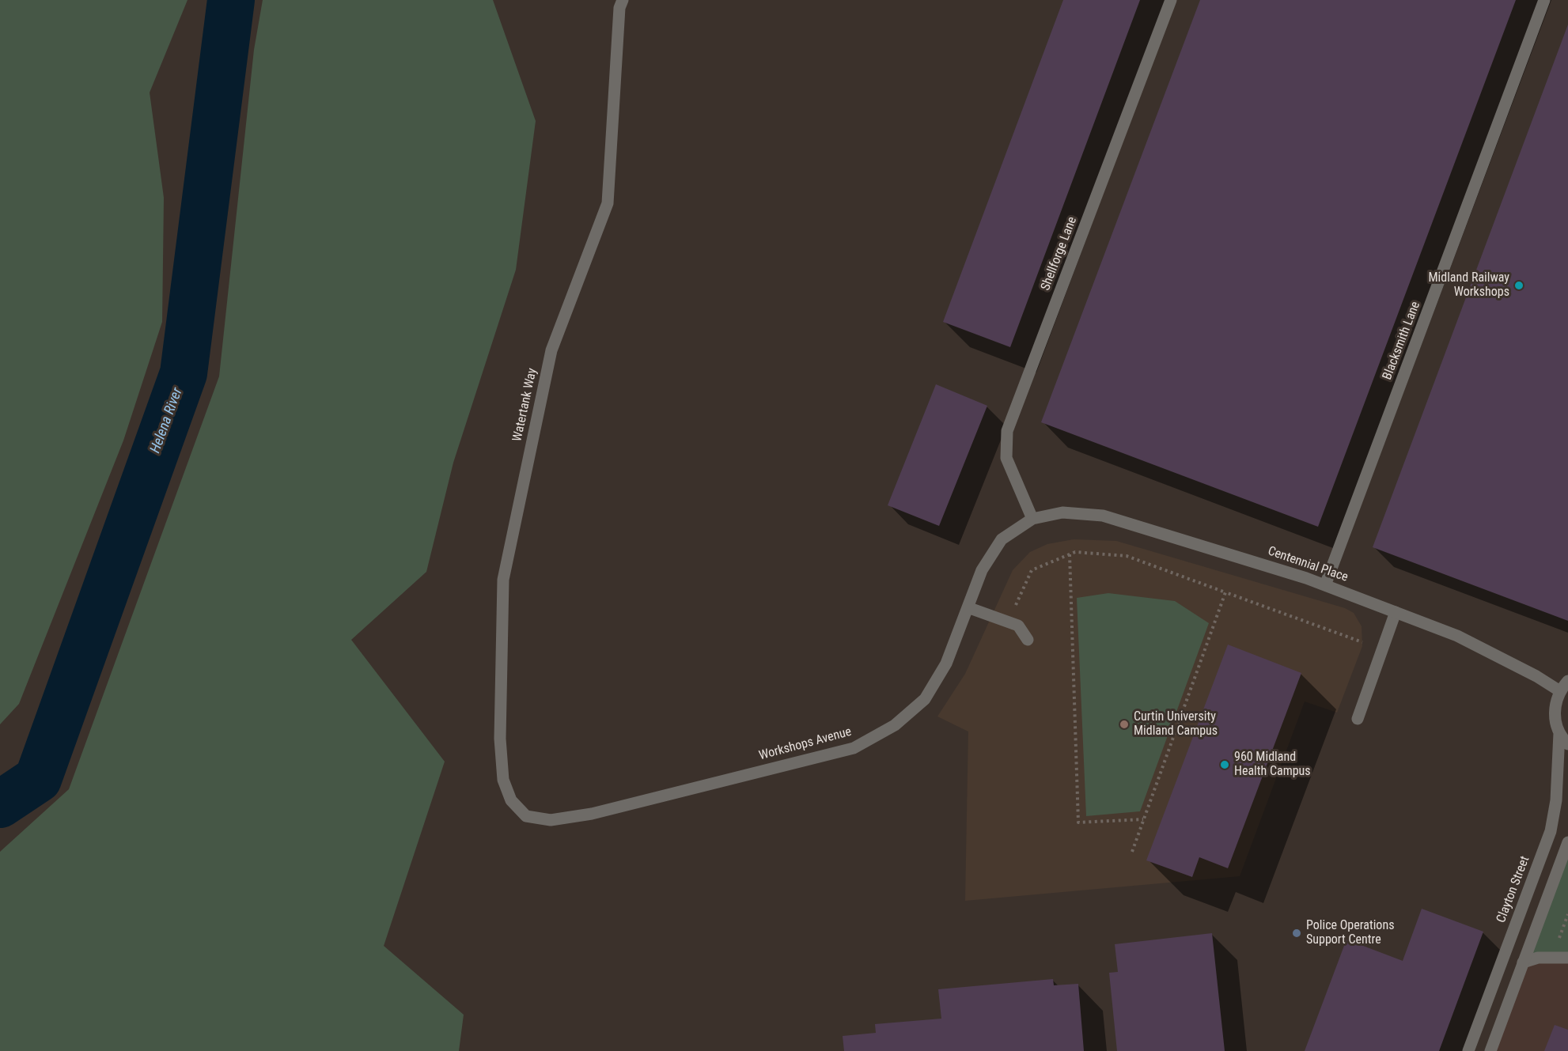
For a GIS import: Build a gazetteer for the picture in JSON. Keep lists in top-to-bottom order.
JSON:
{
  "streets": {
    "street": [
      "Shellforge Lane",
      "Blacksmith Lane",
      "Watertank Way",
      "Centennial Place",
      "Workshops Avenue",
      "Clayton Street"
    ]
  },
  "crossings": [
    ["Shellforge Lane", "Centennial Place"],
    ["Shellforge Lane", "Workshops Avenue"],
    ["Blacksmith Lane", "Centennial Place"],
    ["Watertank Way", "Workshops Avenue"],
    ["Centennial Place", "Workshops Avenue"]
  ],
  "water": ["Helena River"],
  "places": [
    "Midland Railway Workshops",
    "Curtin University Midland Campus",
    "960 Midland Health Campus",
    "Police Operations Support Centre"
  ]
}
